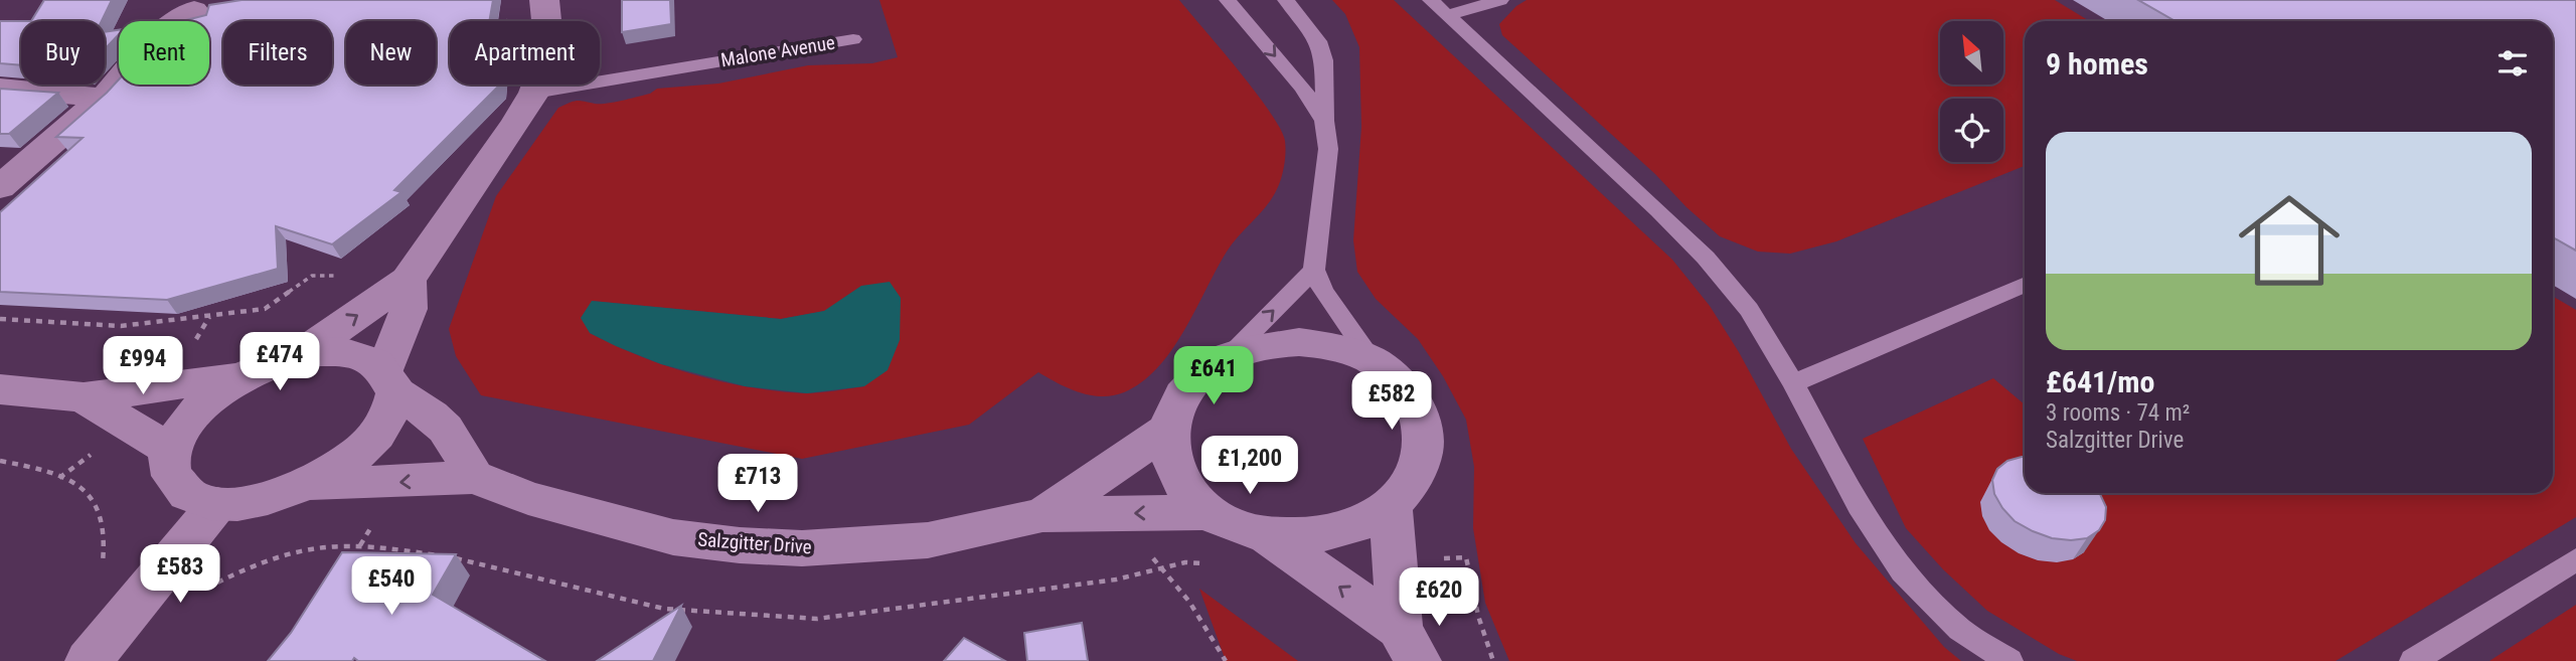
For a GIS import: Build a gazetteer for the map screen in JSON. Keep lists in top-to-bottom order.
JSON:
{
  "streets": {
    "street": ["Salzgitter Drive"],
    "lane": ["Malone Avenue"]
  },
  "north": "top left",
  "page": {
    "chip": [
      "Buy",
      "Rent",
      "Filters",
      "New",
      "Apartment"
    ],
    "heading": "9 homes",
    "list": [
      {
        "name": "£641/mo",
        "note": "3 rooms · 74 m² · Salzgitter Drive"
      }
    ],
    "price": [
      "£474",
      "£994",
      "£641",
      "£582",
      "£1,200",
      "£713",
      "£583",
      "£540",
      "£620"
    ]
  }
}
